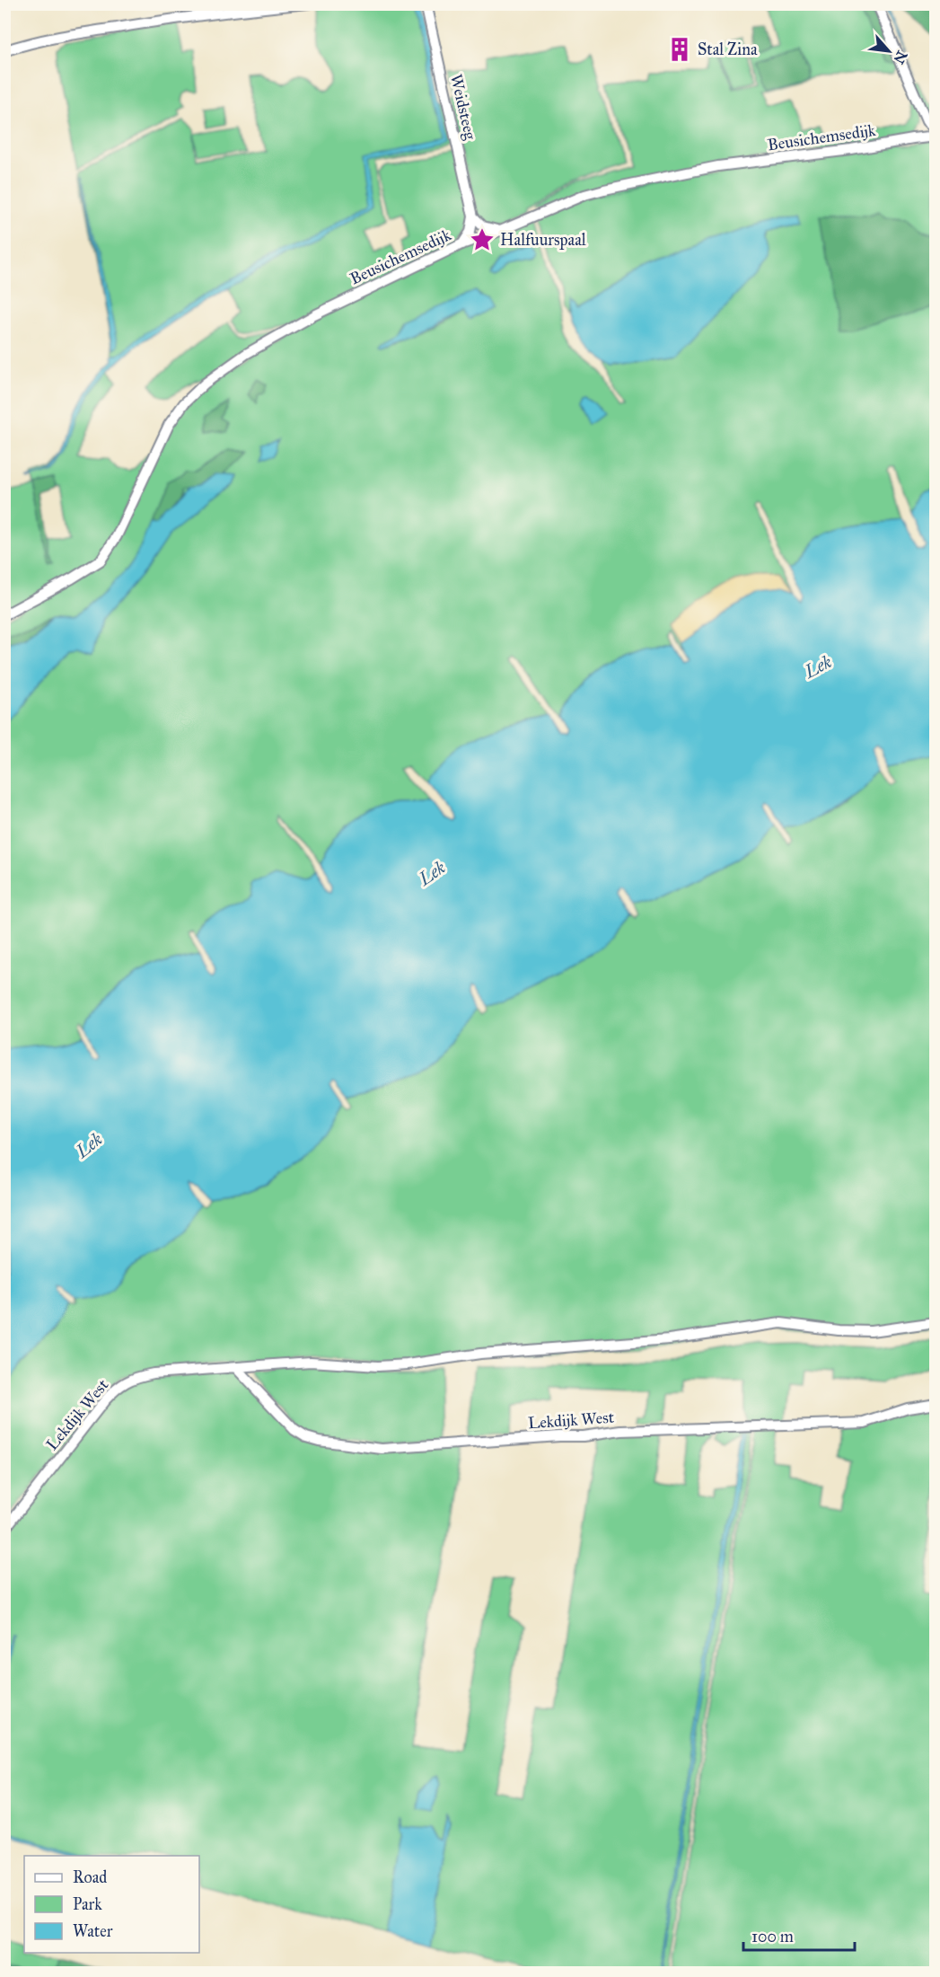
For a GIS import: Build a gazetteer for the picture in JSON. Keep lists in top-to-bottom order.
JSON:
{
  "streets": {
    "street": ["Weidsteeg", "Beusichemsedijk", "Lekdijk West"]
  },
  "water": ["Lek"],
  "places": {
    "building": ["Stal Zina"],
    "place": ["Halfuurspaal"]
  },
  "legend": ["Road", "Park", "Water"],
  "scale_bar": "100 m",
  "north": "bottom right"
}
